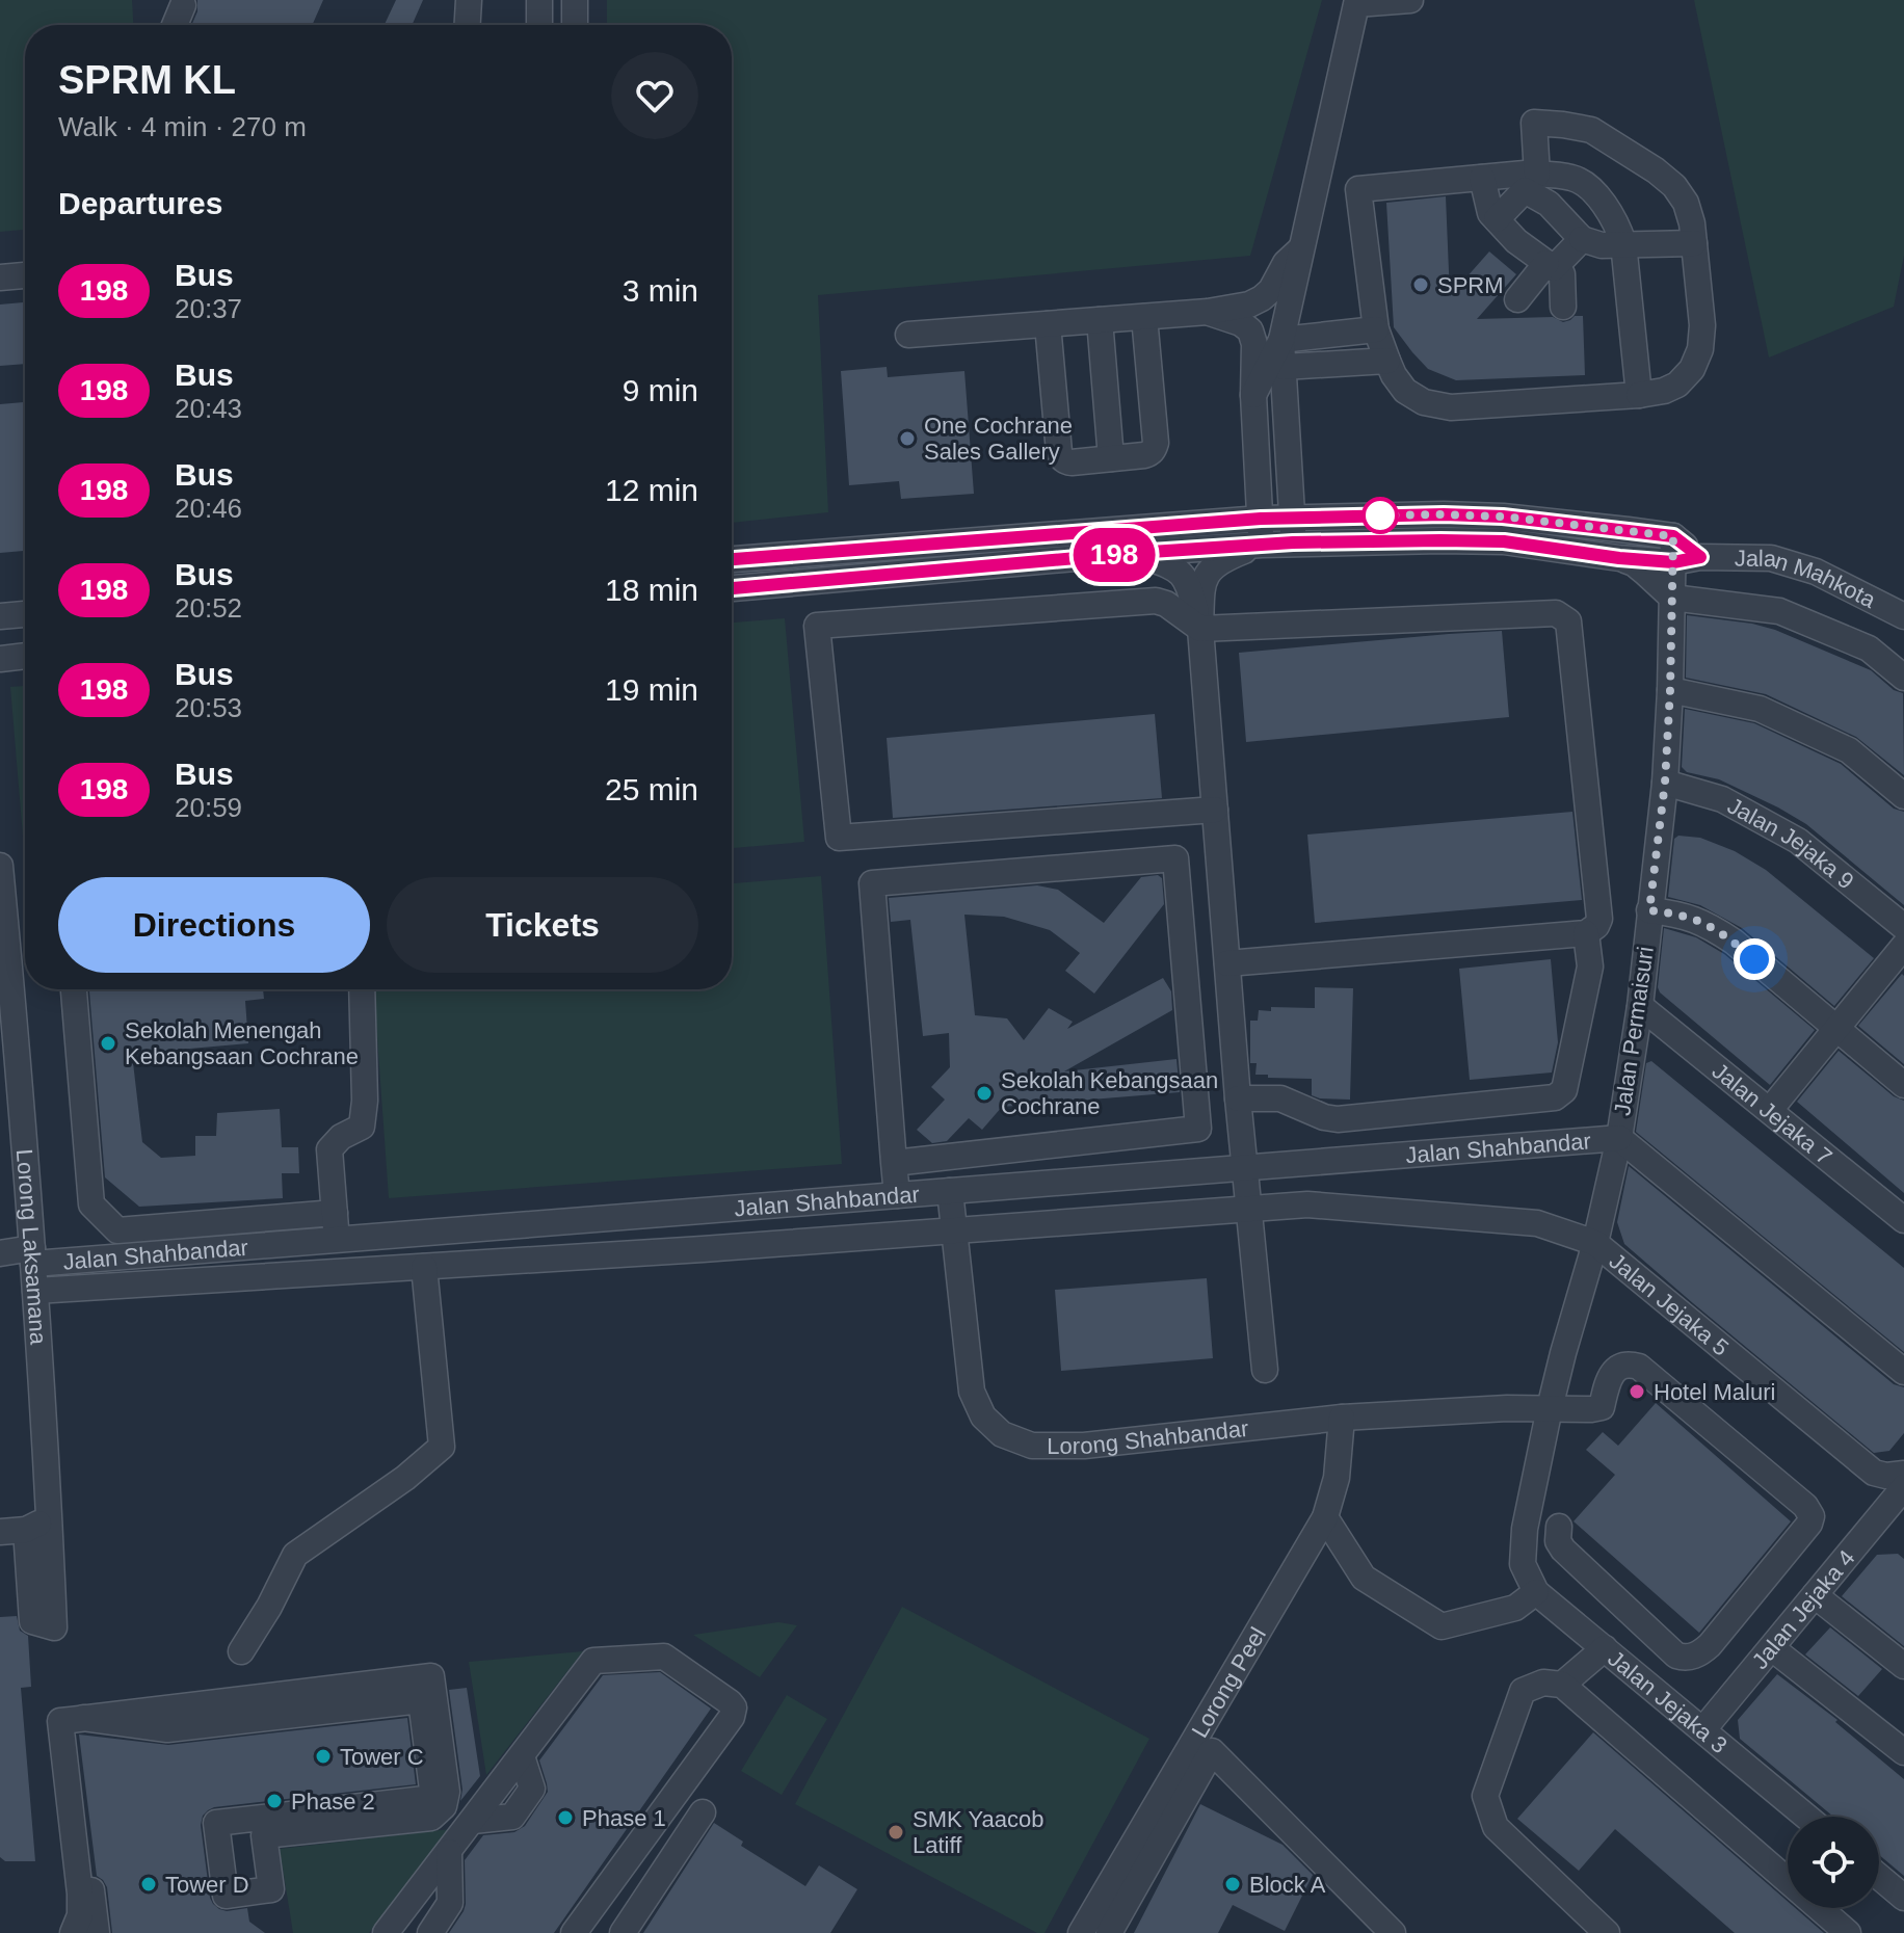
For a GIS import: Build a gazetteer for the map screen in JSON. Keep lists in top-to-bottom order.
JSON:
{
  "streets": {
    "street": [
      "Jalan Mahkota",
      "Jalan Jejaka 9",
      "Jalan Permaisuri",
      "Jalan Jejaka 7",
      "Jalan Shahbandar",
      "Lorong Laksamana",
      "Jalan Jejaka 5",
      "Lorong Shahbandar",
      "Jalan Jejaka 4",
      "Lorong Peel",
      "Jalan Jejaka 3"
    ]
  },
  "crossings": [
    ["Jalan Mahkota", "Jalan Permaisuri"],
    ["Jalan Jejaka 9", "Jalan Permaisuri"],
    ["Jalan Permaisuri", "Jalan Jejaka 7"],
    ["Jalan Permaisuri", "Jalan Shahbandar"],
    ["Jalan Permaisuri", "Jalan Jejaka 5"],
    ["Jalan Permaisuri", "Lorong Shahbandar"],
    ["Jalan Permaisuri", "Jalan Jejaka 3"],
    ["Jalan Shahbandar", "Lorong Laksamana"],
    ["Jalan Shahbandar", "Jalan Jejaka 5"],
    ["Jalan Shahbandar", "Lorong Shahbandar"],
    ["Lorong Shahbandar", "Lorong Peel"],
    ["Jalan Jejaka 4", "Jalan Jejaka 3"]
  ],
  "places": [
    "SPRM",
    "One Cochrane Sales Gallery",
    "Sekolah Menengah Kebangsaan Cochrane",
    "Sekolah Kebangsaan Cochrane",
    "Hotel Maluri",
    "Tower C",
    "Phase 2",
    "Phase 1",
    "SMK Yaacob Latiff",
    "Tower D",
    "Block A"
  ],
  "lines": ["bus line 198"],
  "page": {
    "on_map": "198",
    "heading": [
      ["SPRM KL", "Walk · 4 min · 270 m"],
      "Departures"
    ],
    "list": [
      {
        "mark": "198",
        "name": "Bus",
        "note": "20:37",
        "value": "3 min"
      },
      {
        "mark": "198",
        "name": "Bus",
        "note": "20:43",
        "value": "9 min"
      },
      {
        "mark": "198",
        "name": "Bus",
        "note": "20:46",
        "value": "12 min"
      },
      {
        "mark": "198",
        "name": "Bus",
        "note": "20:52",
        "value": "18 min"
      },
      {
        "mark": "198",
        "name": "Bus",
        "note": "20:53",
        "value": "19 min"
      },
      {
        "mark": "198",
        "name": "Bus",
        "note": "20:59",
        "value": "25 min"
      }
    ],
    "buttons": ["Directions", "Tickets"]
  }
}
